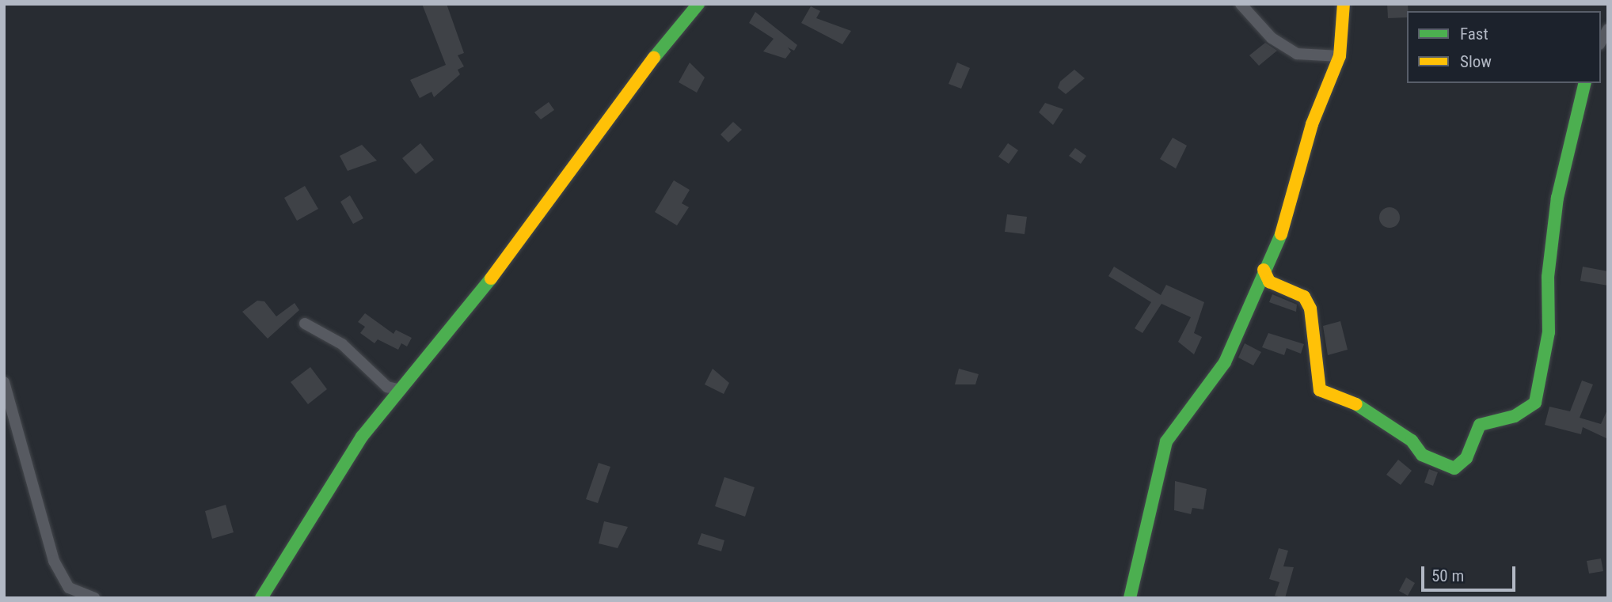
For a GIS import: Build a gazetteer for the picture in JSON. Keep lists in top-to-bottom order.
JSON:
{
  "legend": ["Fast", "Slow"],
  "scale_bar": "50 m"
}
